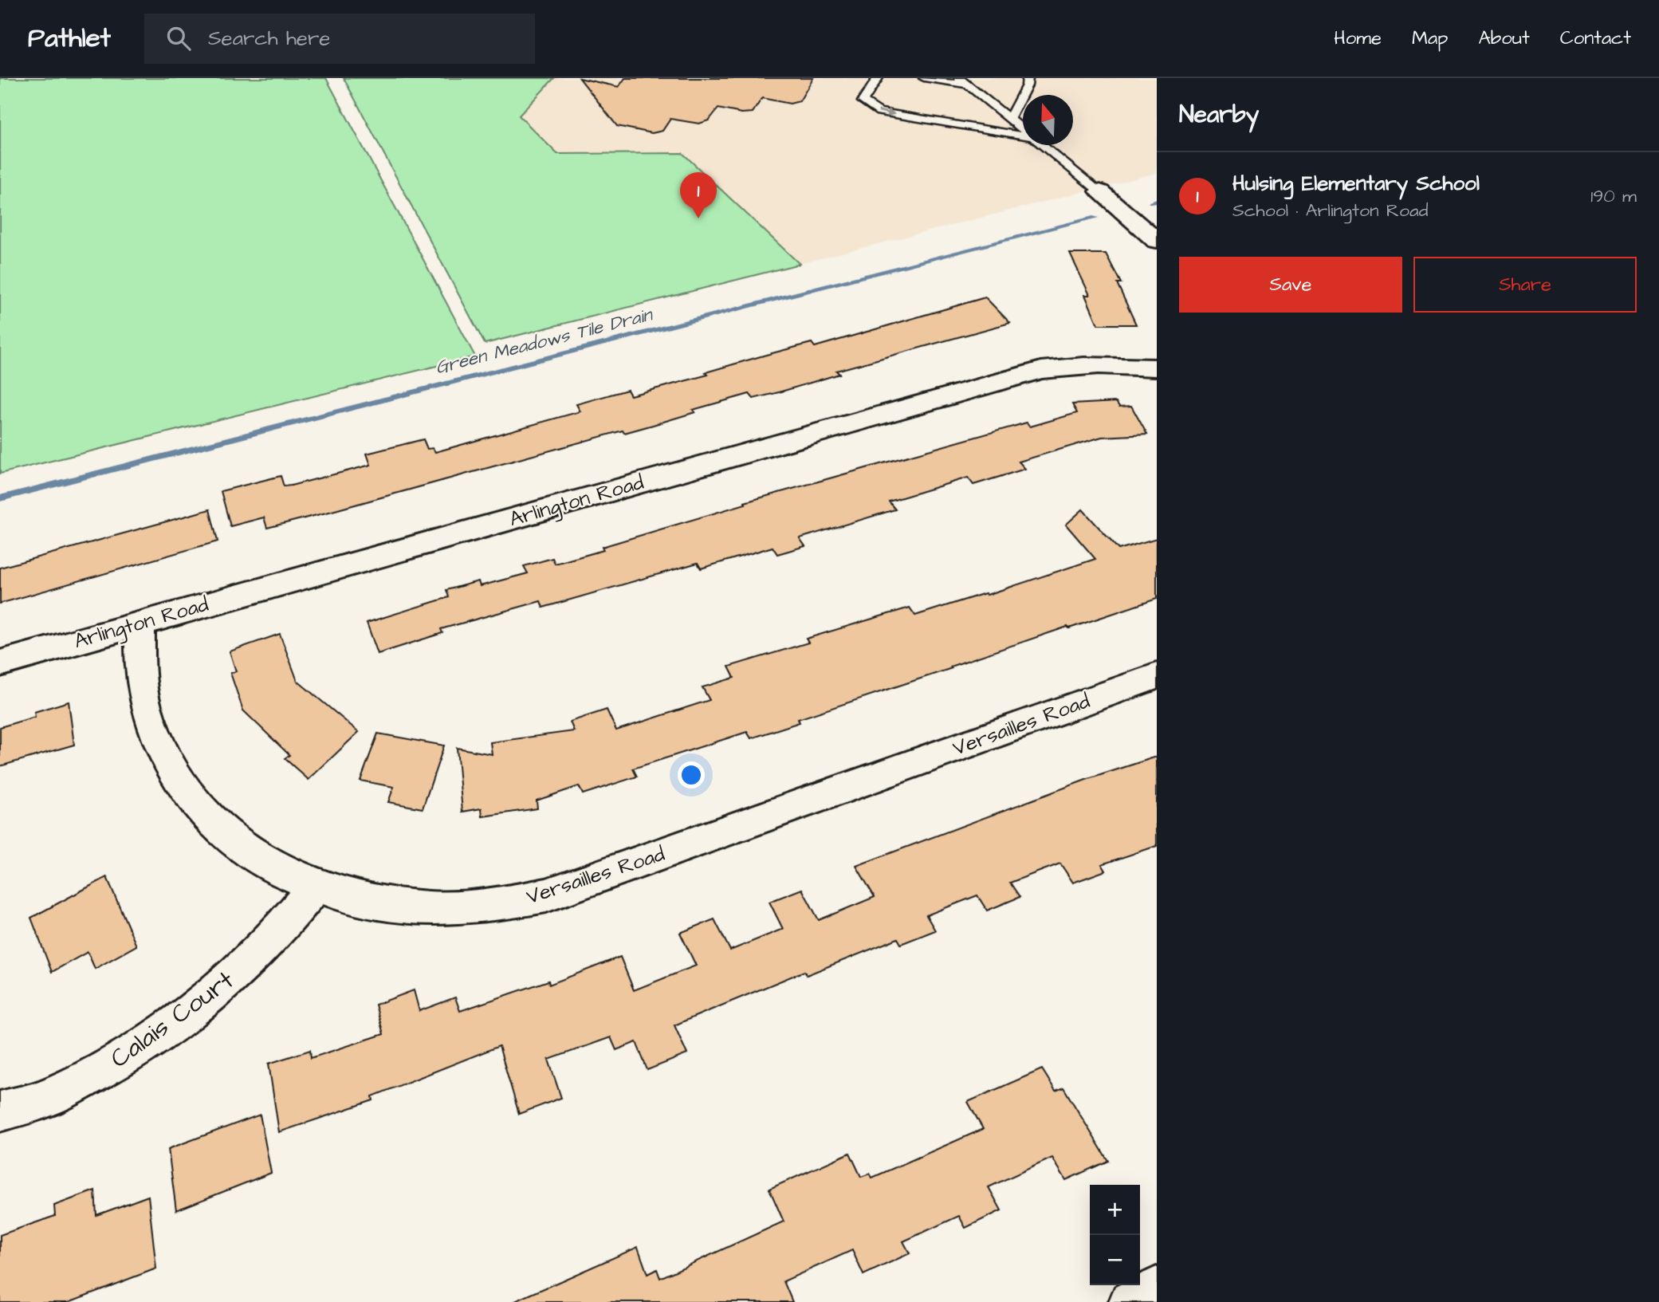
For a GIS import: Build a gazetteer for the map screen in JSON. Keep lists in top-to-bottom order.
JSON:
{
  "streets": {
    "street": ["Arlington Road", "Versailles Road", "Calais Court"]
  },
  "crossings": [
    ["Arlington Road", "Versailles Road"],
    ["Versailles Road", "Calais Court"]
  ],
  "water": ["Green Meadows Tile Drain"],
  "north": "top",
  "page": {
    "header": "Pathlet",
    "search": "Search here",
    "nav": [
      "Home",
      "Map",
      "About",
      "Contact"
    ],
    "heading": "Nearby",
    "list": [
      {
        "mark": "1",
        "name": "Hulsing Elementary School",
        "note": "School · Arlington Road",
        "value": "190 m"
      }
    ],
    "pins": "1",
    "buttons": ["Save", "Share"],
    "map_buttons": ["+", "−"]
  }
}
